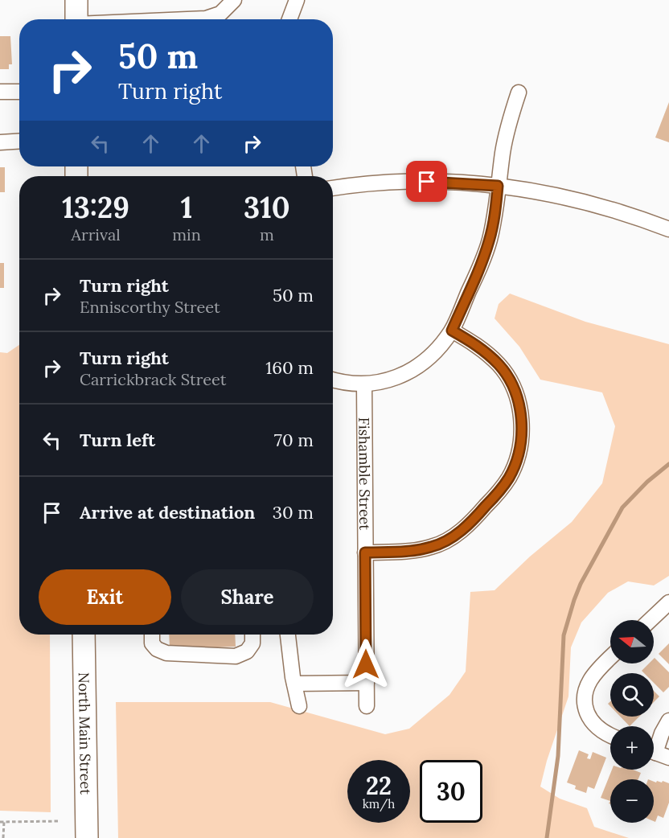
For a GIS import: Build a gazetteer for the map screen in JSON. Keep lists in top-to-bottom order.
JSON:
{
  "streets": {
    "highway": ["North Main Street"],
    "street": ["Fishamble Street"]
  },
  "north": "left",
  "page": {
    "turn": ["50 m", "Turn right"],
    "eta": [
      "13:29",
      "Arrival",
      "1",
      "min",
      "310",
      "m"
    ],
    "list": [
      {
        "name": "Turn right",
        "note": "Enniscorthy Street",
        "value": "50 m"
      },
      {
        "name": "Turn right",
        "note": "Carrickbrack Street",
        "value": "160 m"
      },
      {
        "name": "Turn left",
        "value": "70 m"
      },
      {
        "name": "Arrive at destination",
        "value": "30 m"
      }
    ],
    "buttons": ["Exit", "Share"],
    "map_buttons": ["+", "−"],
    "speed": "22 km/h",
    "limit": "30"
  }
}
